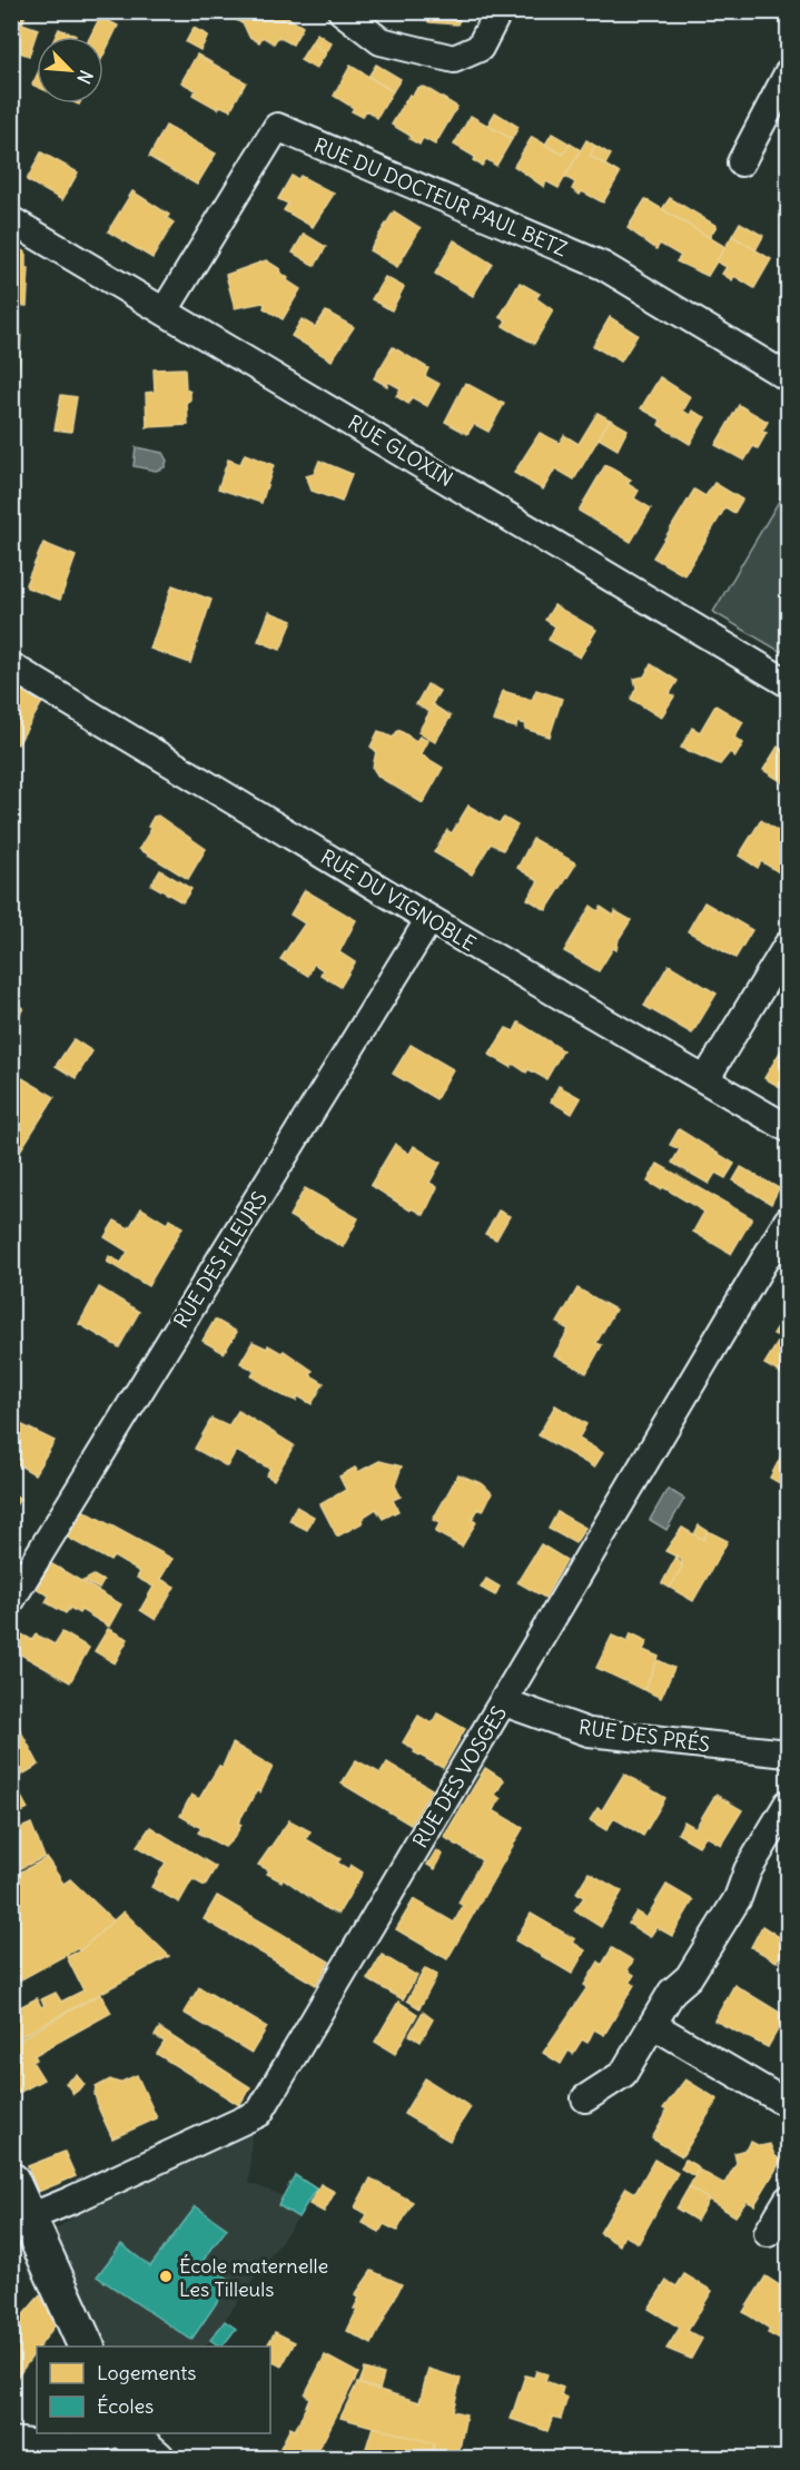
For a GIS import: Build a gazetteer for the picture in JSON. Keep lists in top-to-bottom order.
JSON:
{
  "streets": {
    "street": [
      "RUE DU DOCTEUR PAUL BETZ",
      "RUE GLOXIN",
      "RUE DU VIGNOBLE",
      "RUE DES FLEURS",
      "RUE DES PRÉS",
      "RUE DES VOSGES"
    ]
  },
  "crossings": [
    ["RUE DU DOCTEUR PAUL BETZ", "RUE GLOXIN"],
    ["RUE DU VIGNOBLE", "RUE DES FLEURS"],
    ["RUE DES PRÉS", "RUE DES VOSGES"]
  ],
  "places": ["École maternelle Les Tilleuls"],
  "legend": ["Logements", "Écoles"],
  "north": "bottom right"
}
